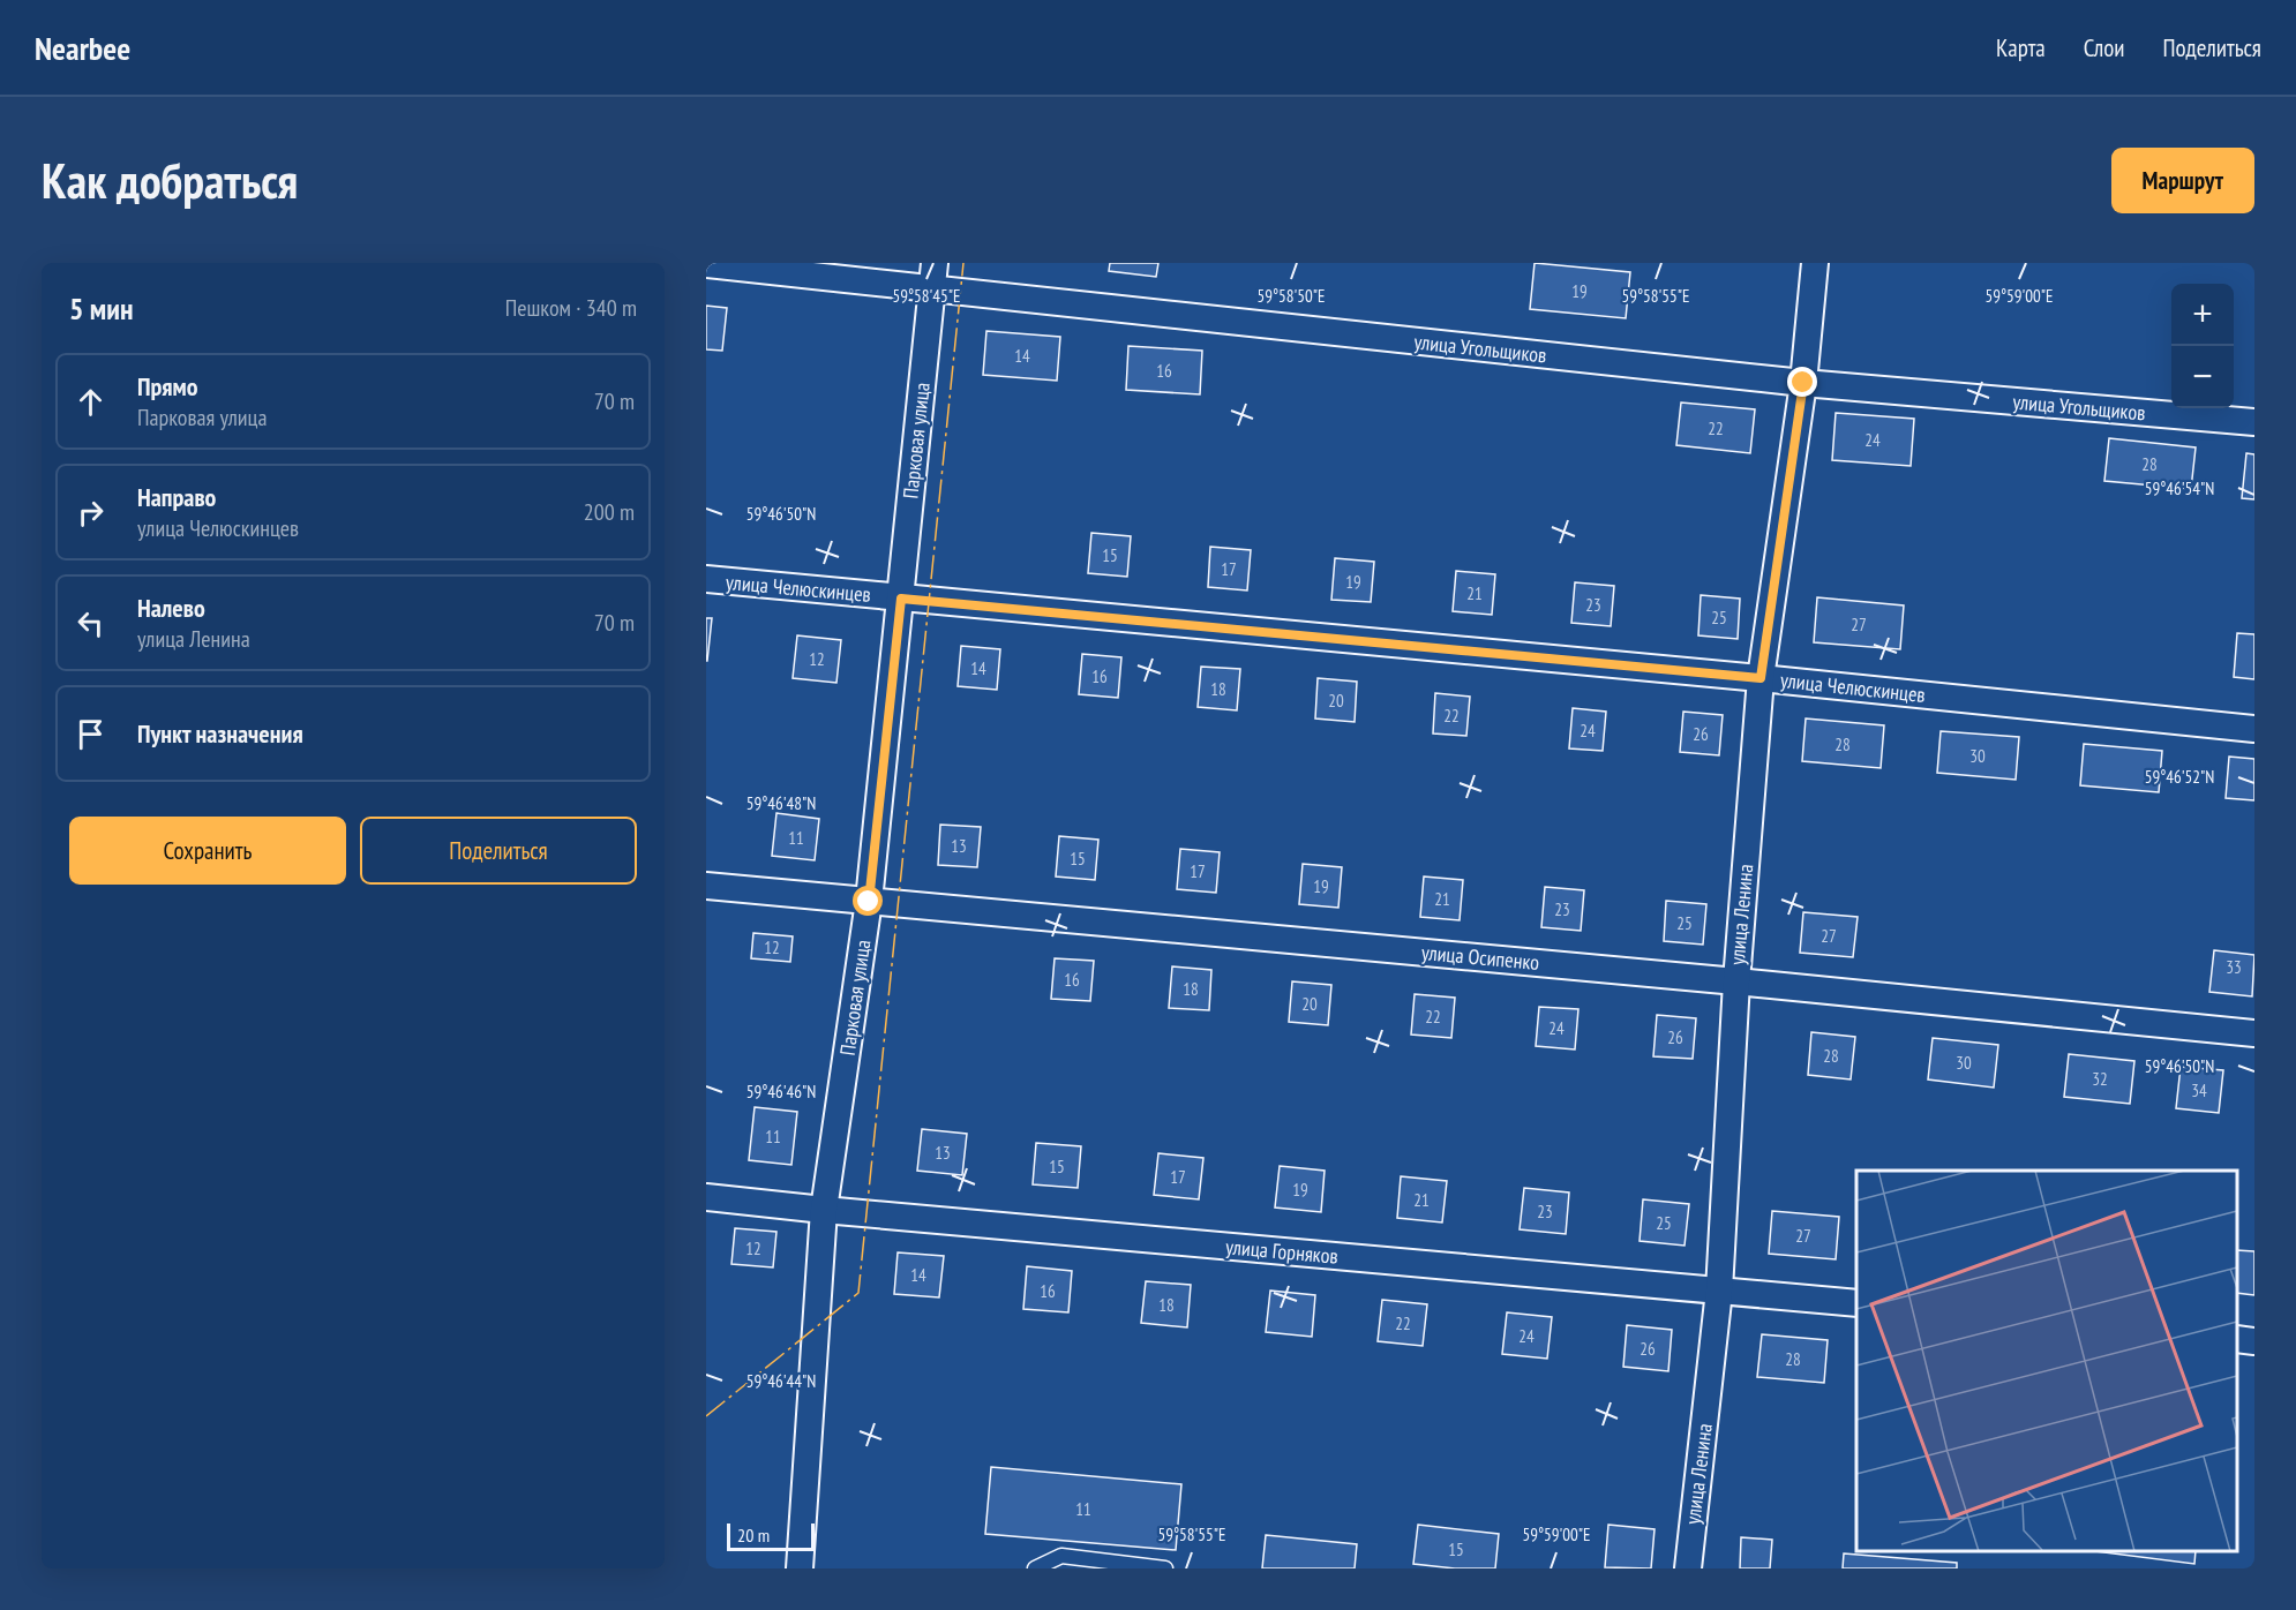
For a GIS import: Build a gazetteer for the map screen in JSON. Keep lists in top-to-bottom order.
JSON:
{
  "streets": {
    "street": [
      "улица Угольщиков",
      "Парковая улица",
      "улица Челюскинцев",
      "улица Ленина",
      "улица Осипенко",
      "улица Горняков"
    ]
  },
  "crossings": [
    ["улица Угольщиков", "Парковая улица"],
    ["улица Угольщиков", "улица Ленина"],
    ["Парковая улица", "улица Челюскинцев"],
    ["Парковая улица", "улица Осипенко"],
    ["Парковая улица", "улица Горняков"],
    ["улица Челюскинцев", "улица Ленина"],
    ["улица Ленина", "улица Осипенко"],
    ["улица Ленина", "улица Горняков"]
  ],
  "house_numbers": [
    "19",
    "14",
    "16",
    "22",
    "24",
    "28",
    "15",
    "17",
    "19",
    "21",
    "23",
    "25",
    "27",
    "12",
    "14",
    "16",
    "18",
    "20",
    "22",
    "24",
    "26",
    "28",
    "30",
    "11",
    "13",
    "15",
    "17",
    "19",
    "21",
    "23",
    "25",
    "27",
    "12",
    "33",
    "16",
    "18",
    "20",
    "22",
    "24",
    "26",
    "28",
    "30",
    "32",
    "34",
    "11",
    "13",
    "15",
    "17",
    "19",
    "21",
    "23",
    "25",
    "27",
    "12",
    "14",
    "16",
    "18",
    "22",
    "24",
    "26",
    "28",
    "11",
    "15"
  ],
  "scale_bar": "20 m",
  "page": {
    "header": "Nearbee",
    "nav": ["Карта", "Слои", "Поделиться"],
    "buttons": [
      "Маршрут",
      ["Сохранить", "Поделиться"]
    ],
    "title": "Как добраться",
    "heading": ["5 мин", "Пешком · 340 m"],
    "map_buttons": ["+", "−"],
    "list": [
      ["Прямо", "Парковая улица", "70 m"],
      ["Направо", "улица Челюскинцев", "200 m"],
      ["Налево", "улица Ленина", "70 m"],
      "Пункт назначения"
    ],
    "scale": "20 m"
  },
  "coordinates": [
    "59°58'45\"E",
    "59°58'50\"E",
    "59°58'55\"E",
    "59°59'00\"E",
    "59°46'54\"N",
    "59°46'50\"N",
    "59°46'52\"N",
    "59°46'48\"N",
    "59°46'46\"N",
    "59°46'44\"N"
  ]
}
